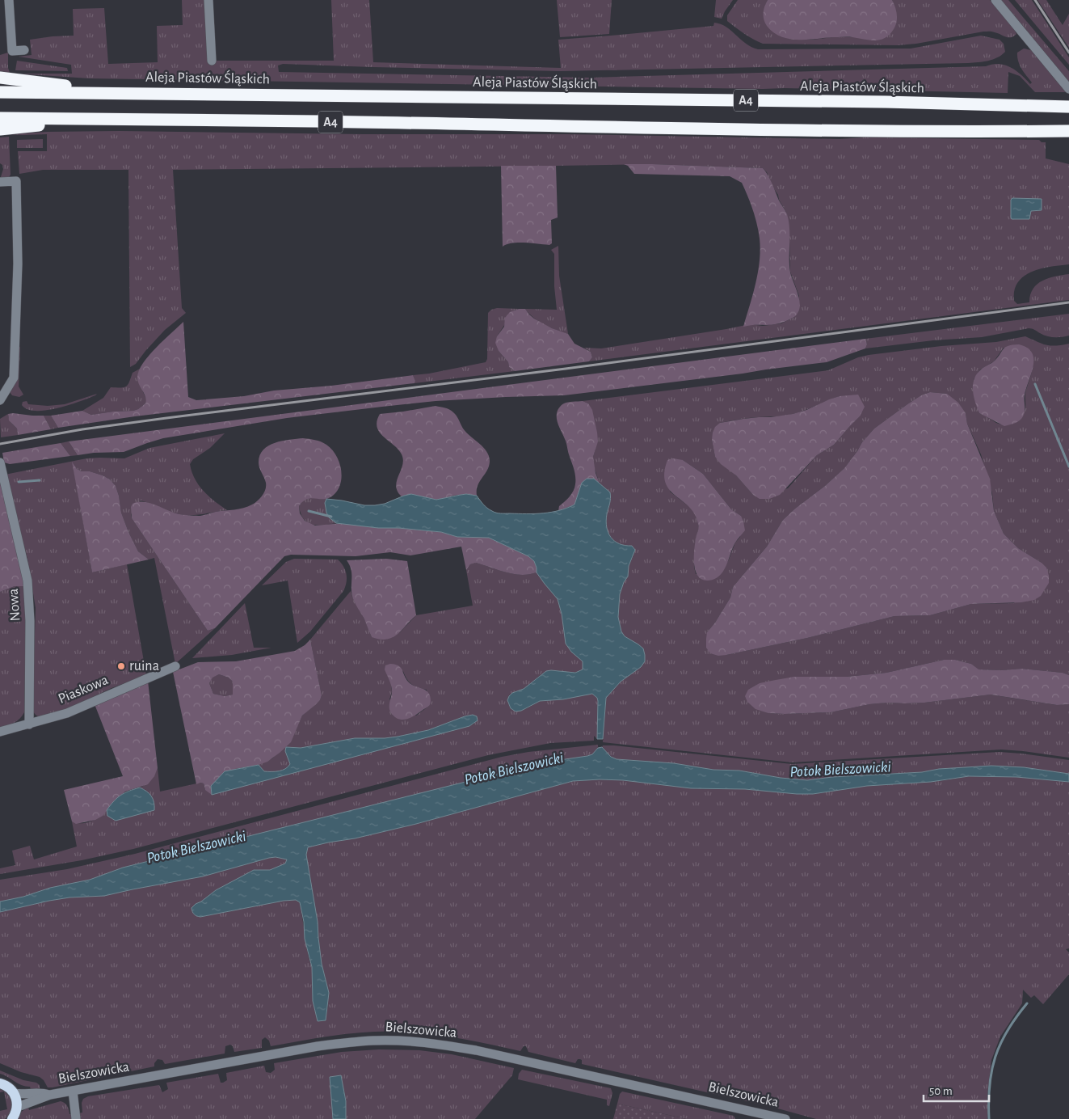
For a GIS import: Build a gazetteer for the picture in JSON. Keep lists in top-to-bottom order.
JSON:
{
  "streets": {
    "highway": ["Aleja Piastów Śląskich", "A4"],
    "street": ["Nowa", "Piaskowa", "Bielszowicka"]
  },
  "crossings": [
    ["Nowa", "Piaskowa"]
  ],
  "water": ["Potok Bielszowicki"],
  "places": ["ruina"],
  "scale_bar": "50 m"
}
